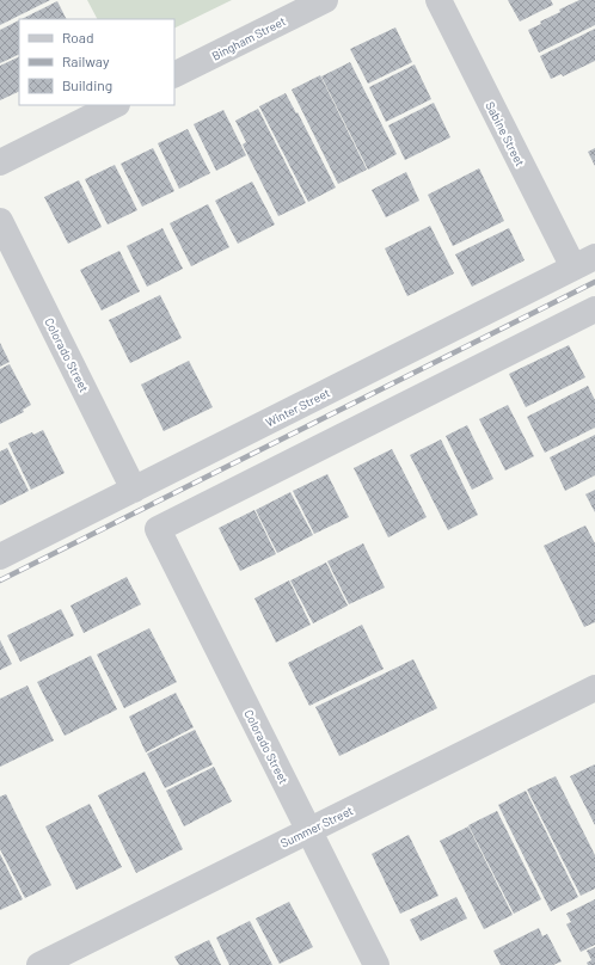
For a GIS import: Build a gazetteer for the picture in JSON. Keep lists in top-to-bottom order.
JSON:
{
  "streets": {
    "street": [
      "Bingham Street",
      "Sabine Street",
      "Colorado Street",
      "Winter Street",
      "Summer Street"
    ]
  },
  "crossings": [
    ["Sabine Street", "Winter Street"],
    ["Colorado Street", "Winter Street"],
    ["Colorado Street", "Summer Street"]
  ],
  "legend": ["Road", "Railway", "Building"]
}
